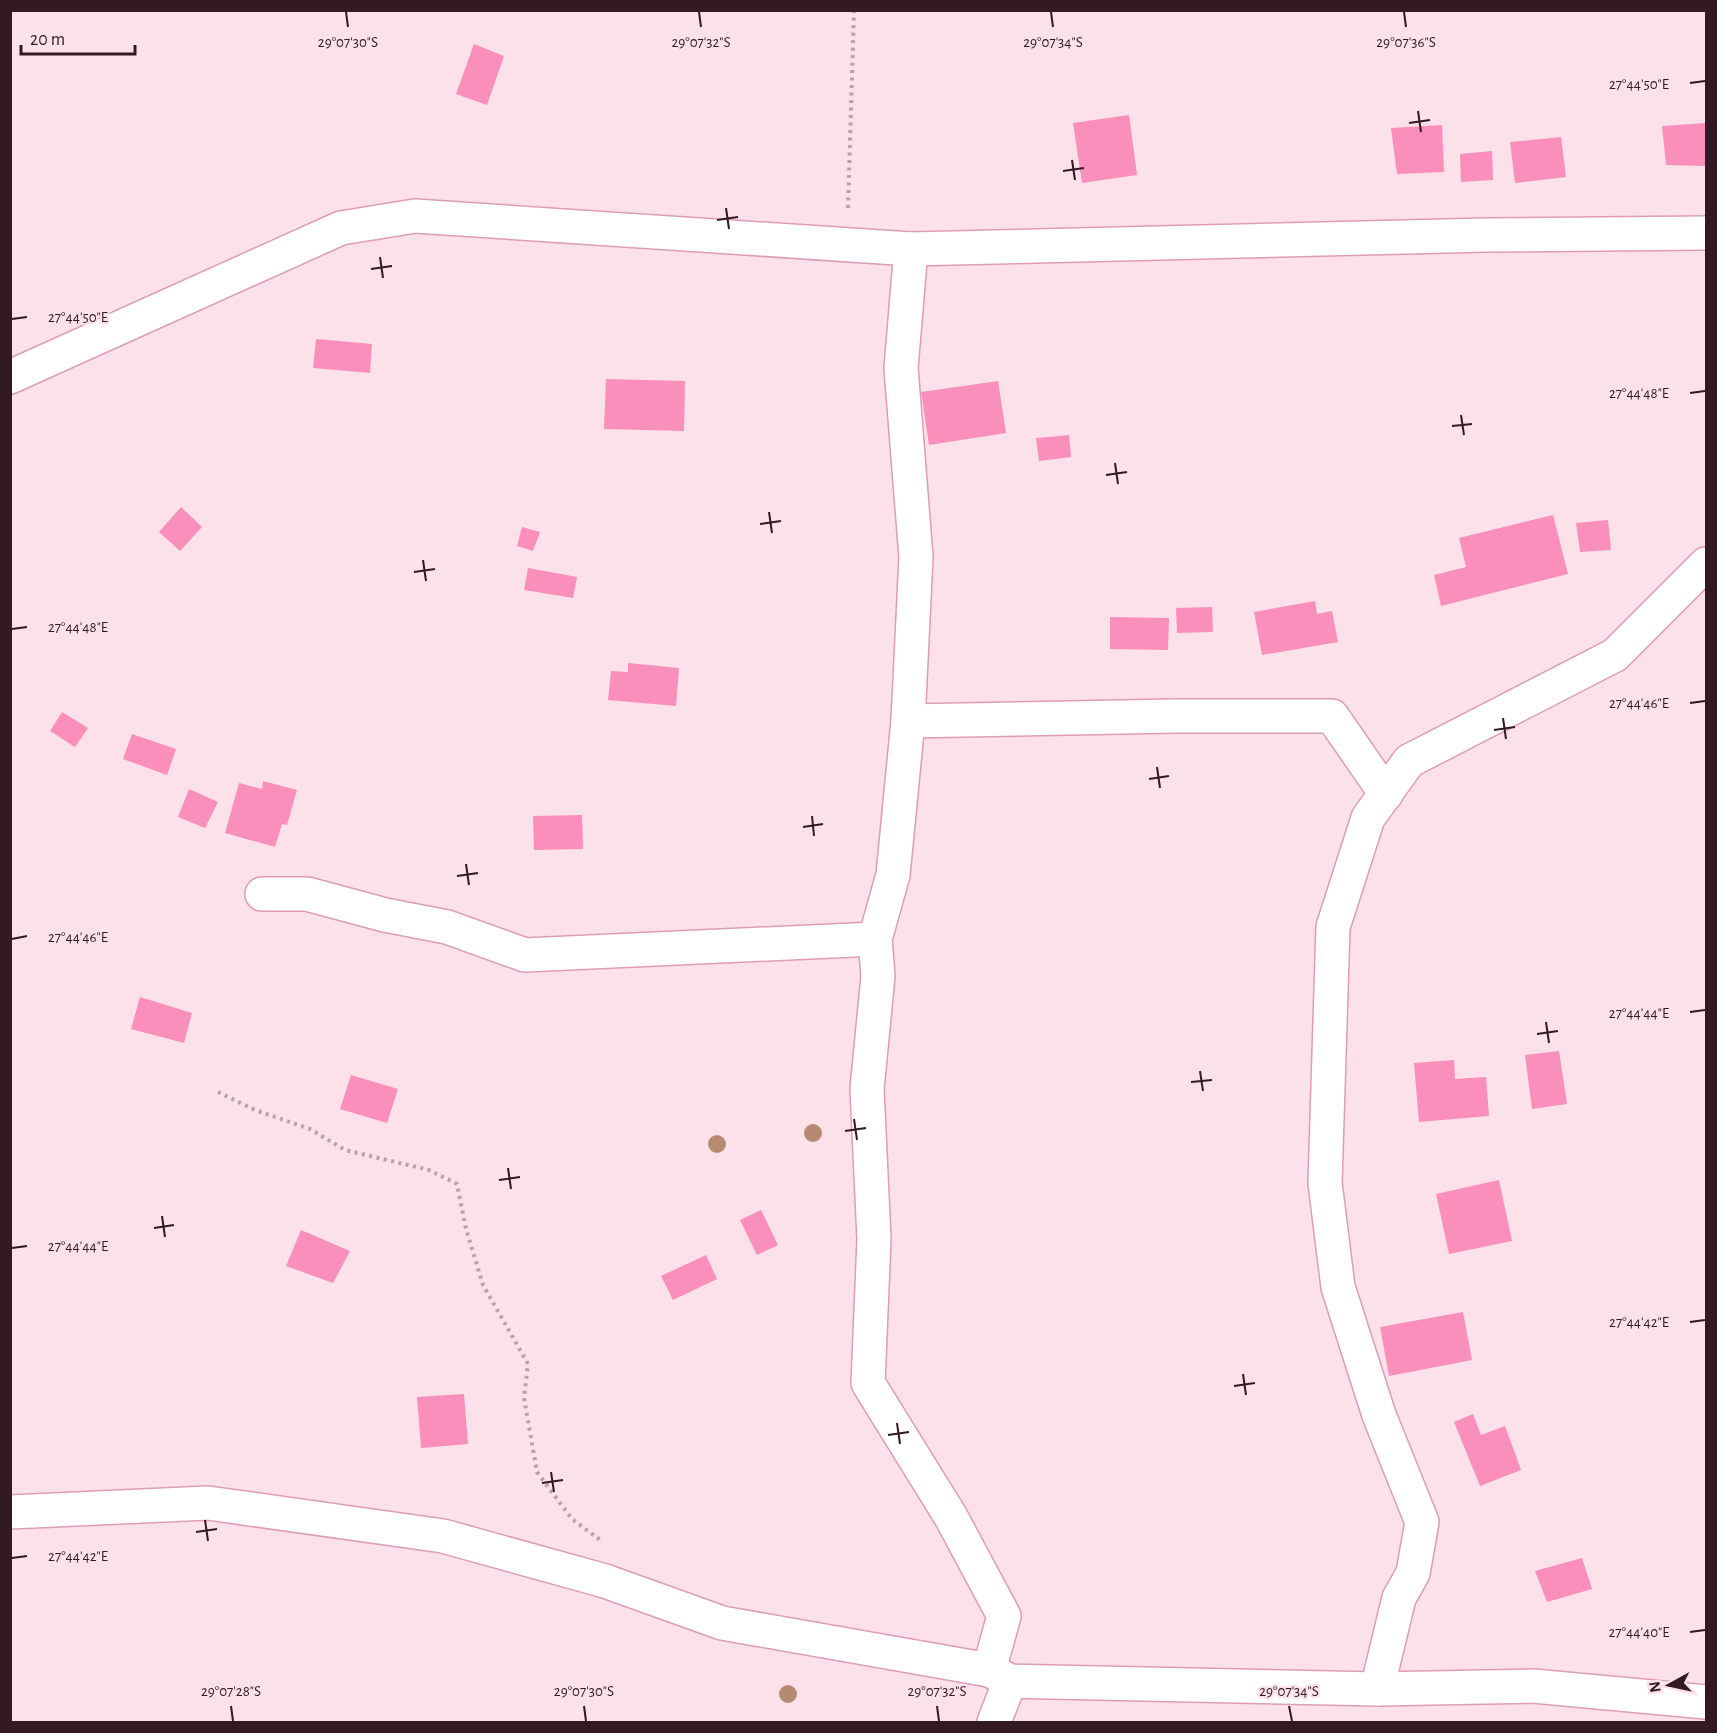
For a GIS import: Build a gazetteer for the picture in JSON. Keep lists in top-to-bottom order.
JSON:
{
  "scale_bar": "20 m",
  "north": "left",
  "coordinates": [
    "29°07'30\"S",
    "29°07'32\"S",
    "29°07'34\"S",
    "29°07'36\"S",
    "27°44'50\"E",
    "27°44'48\"E",
    "27°44'46\"E",
    "27°44'44\"E",
    "27°44'42\"E",
    "27°44'40\"E",
    "29°07'28\"S"
  ]
}
